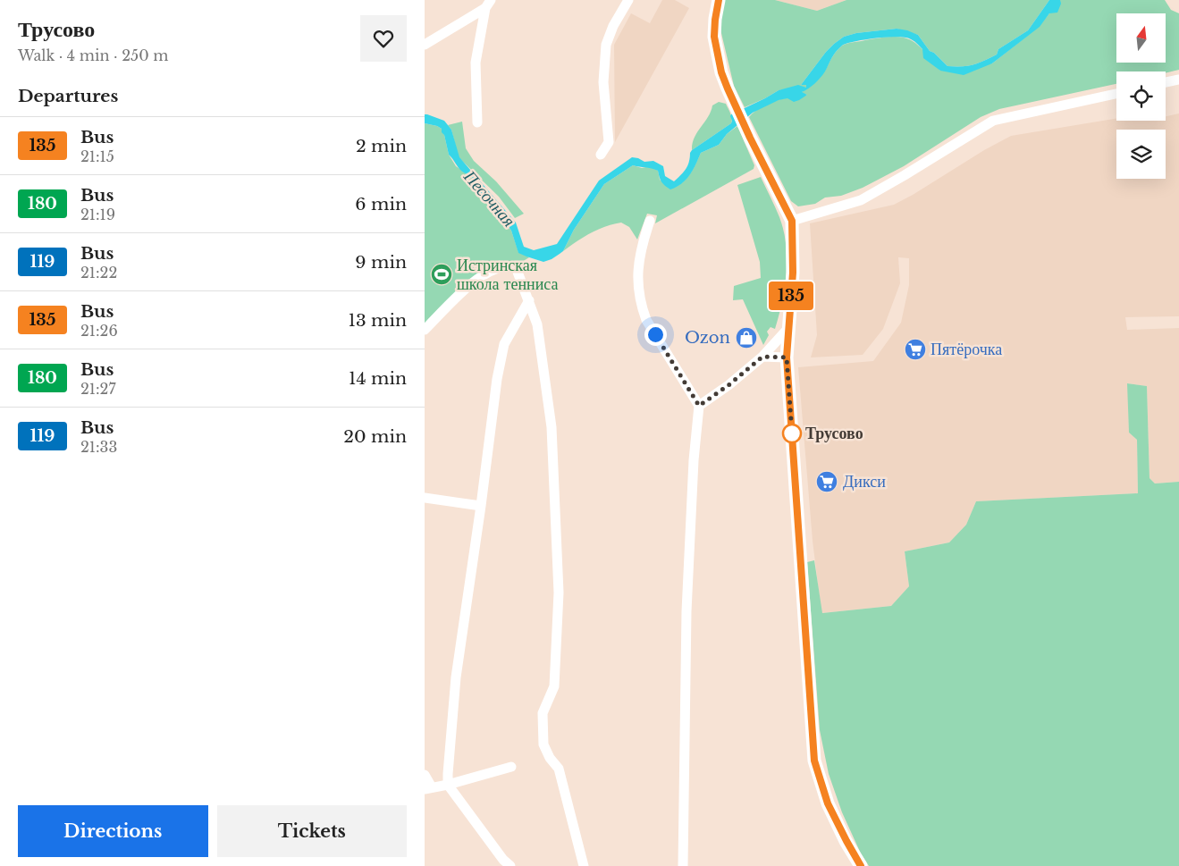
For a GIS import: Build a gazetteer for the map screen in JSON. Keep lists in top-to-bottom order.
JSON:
{
  "water": ["Песочная"],
  "places": {
    "sports": ["Истринская школа тенниса"],
    "shop": ["Ozon"],
    "supermarket": ["Пятёрочка", "Дикси"],
    "other": ["Трусово"]
  },
  "lines": ["bus line 135"],
  "north": "top",
  "page": {
    "heading": [
      ["Трусово", "Walk · 4 min · 250 m"],
      "Departures"
    ],
    "on_map": "135",
    "list": [
      {
        "mark": "135",
        "name": "Bus",
        "note": "21:15",
        "value": "2 min"
      },
      {
        "mark": "180",
        "name": "Bus",
        "note": "21:19",
        "value": "6 min"
      },
      {
        "mark": "119",
        "name": "Bus",
        "note": "21:22",
        "value": "9 min"
      },
      {
        "mark": "135",
        "name": "Bus",
        "note": "21:26",
        "value": "13 min"
      },
      {
        "mark": "180",
        "name": "Bus",
        "note": "21:27",
        "value": "14 min"
      },
      {
        "mark": "119",
        "name": "Bus",
        "note": "21:33",
        "value": "20 min"
      }
    ],
    "buttons": ["Directions", "Tickets"]
  }
}
